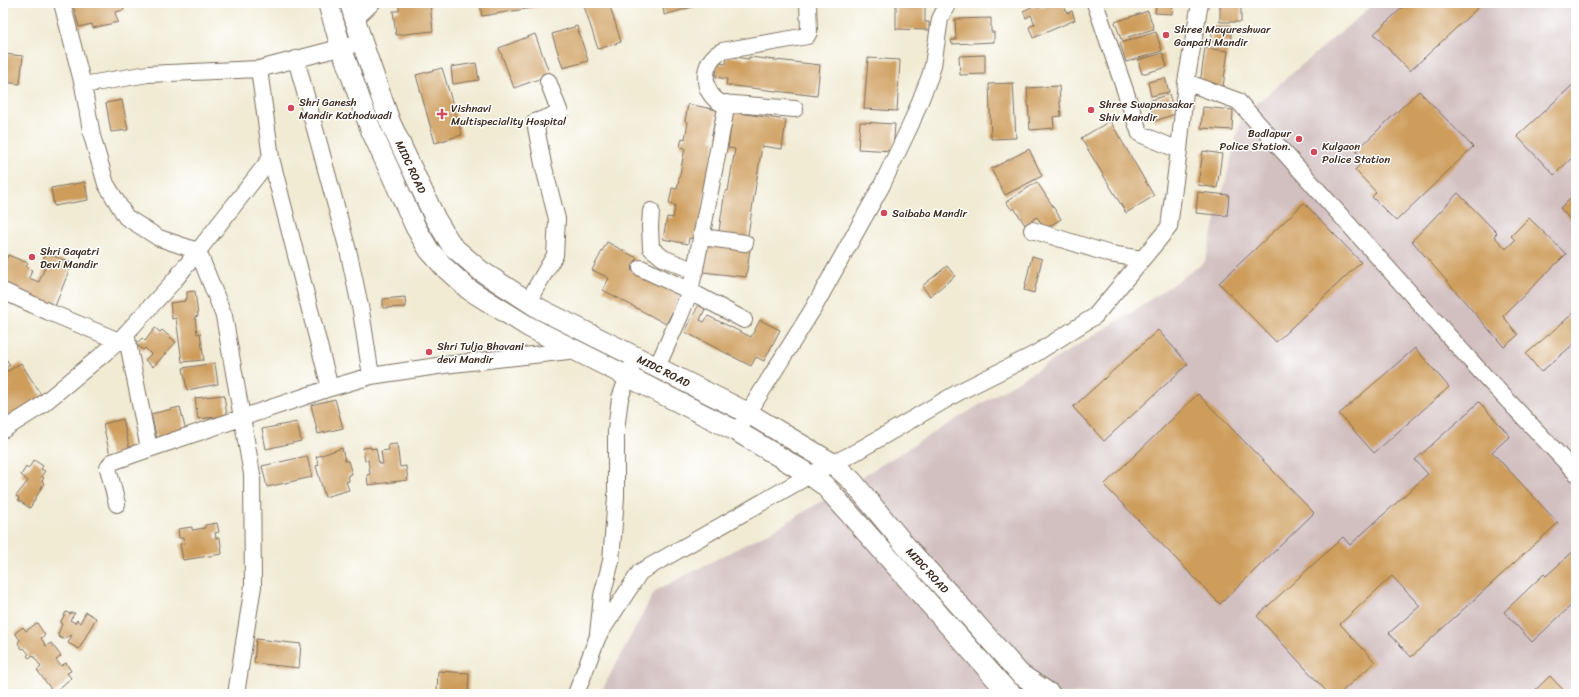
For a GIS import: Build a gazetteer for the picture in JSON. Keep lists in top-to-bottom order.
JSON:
{
  "streets": {
    "main road": ["MIDC ROAD"]
  },
  "places": {
    "other": [
      "Shree Mayureshwar Ganpati Mandir",
      "Shri Ganesh Mandir Kathodwadi",
      "Shree Swapnasakar Shiv Mandir",
      "Badlapur Police Station.",
      "Kulgaon Police Station",
      "Saibaba Mandir",
      "Shri Gayatri Devi Mandir",
      "Shri Tulja Bhavani devi Mandir"
    ],
    "health": ["Vishnavi Multispeciality Hospital"]
  }
}
